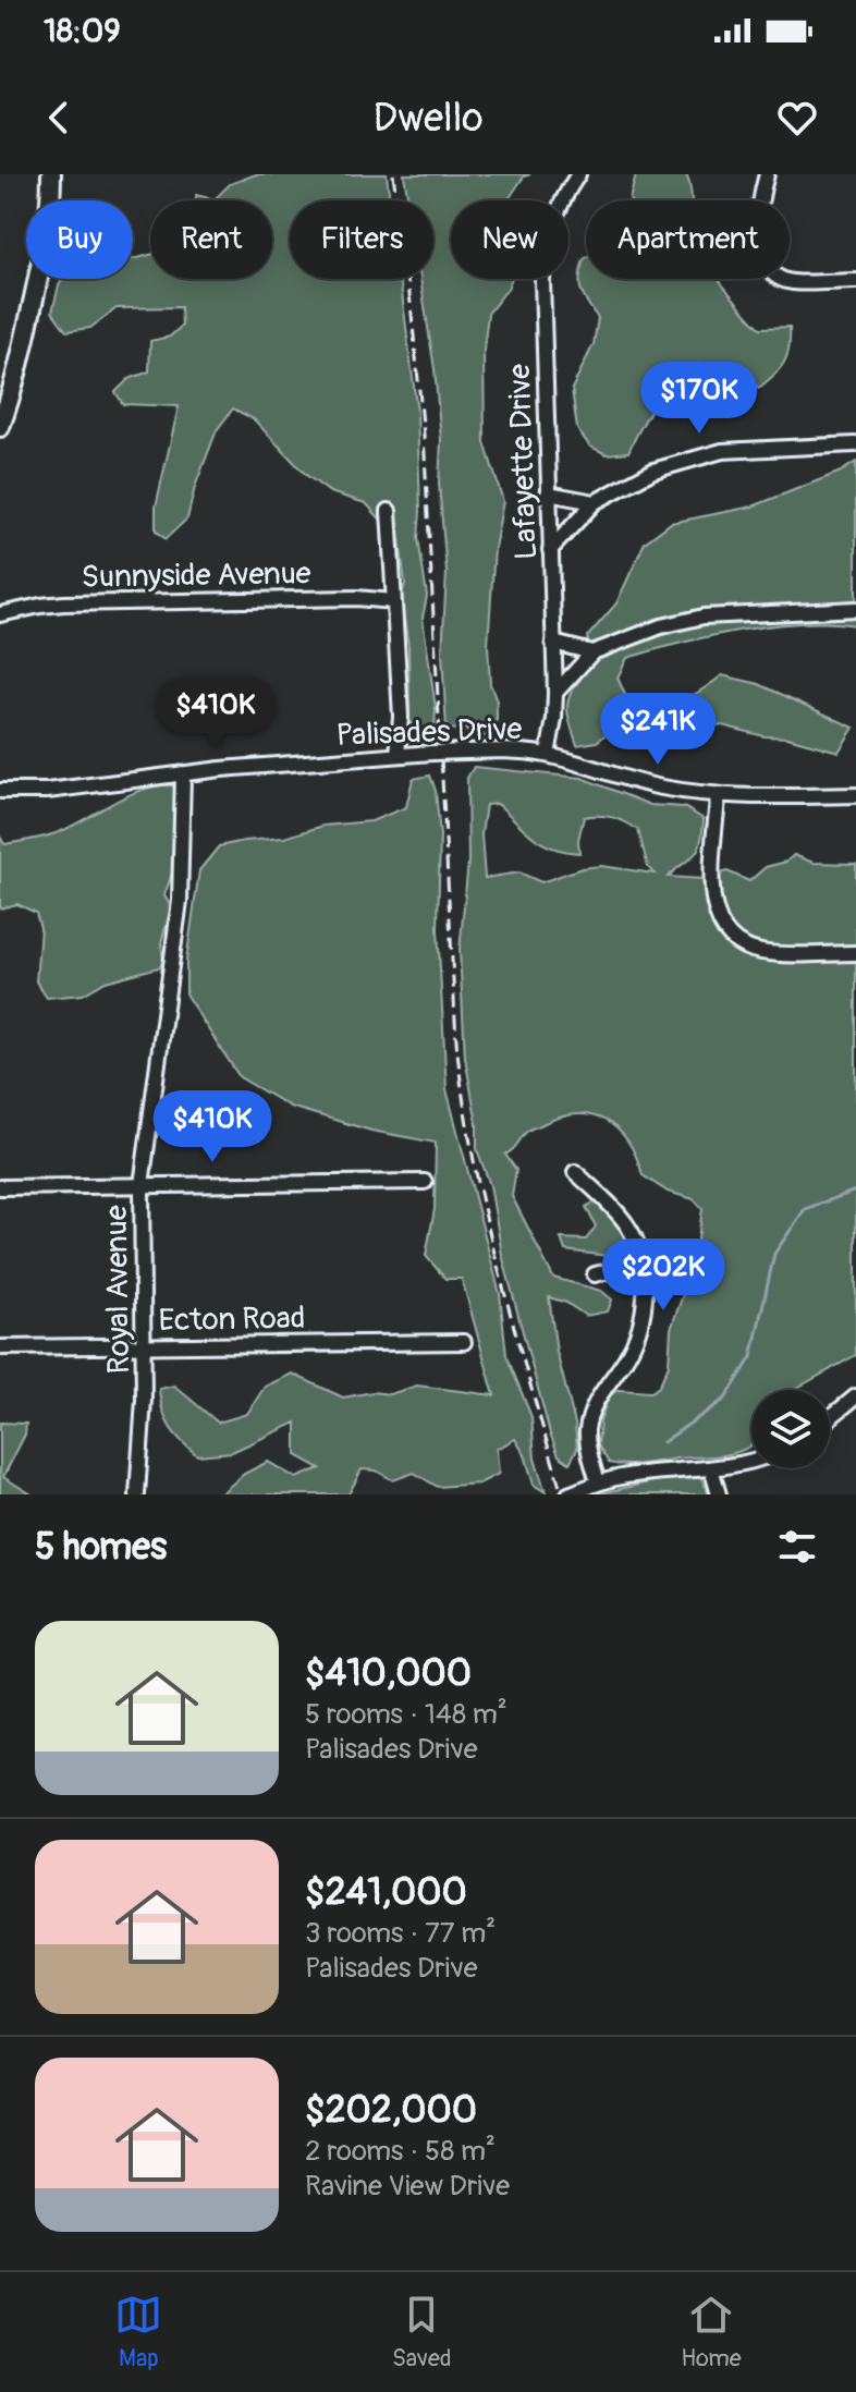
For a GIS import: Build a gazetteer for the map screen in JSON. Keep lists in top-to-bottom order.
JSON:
{
  "streets": {
    "street": [
      "Lafayette Drive",
      "Sunnyside Avenue",
      "Palisades Drive",
      "Royal Avenue",
      "Ecton Road"
    ]
  },
  "crossings": [
    ["Lafayette Drive", "Palisades Drive"],
    ["Palisades Drive", "Royal Avenue"],
    ["Royal Avenue", "Ecton Road"]
  ],
  "page": {
    "status": "18:09",
    "header": "Dwello",
    "chip": [
      "Buy",
      "Rent",
      "Filters",
      "New",
      "Apartment"
    ],
    "price": [
      "$170K",
      "$410K",
      "$241K",
      "$410K",
      "$202K"
    ],
    "heading": "5 homes",
    "list": [
      {
        "name": "$410,000",
        "note": "5 rooms · 148 m² · Palisades Drive"
      },
      {
        "name": "$241,000",
        "note": "3 rooms · 77 m² · Palisades Drive"
      },
      {
        "name": "$202,000",
        "note": "2 rooms · 58 m² · Ravine View Drive"
      }
    ],
    "tabs": ["Map", "Saved", "Home"]
  }
}
